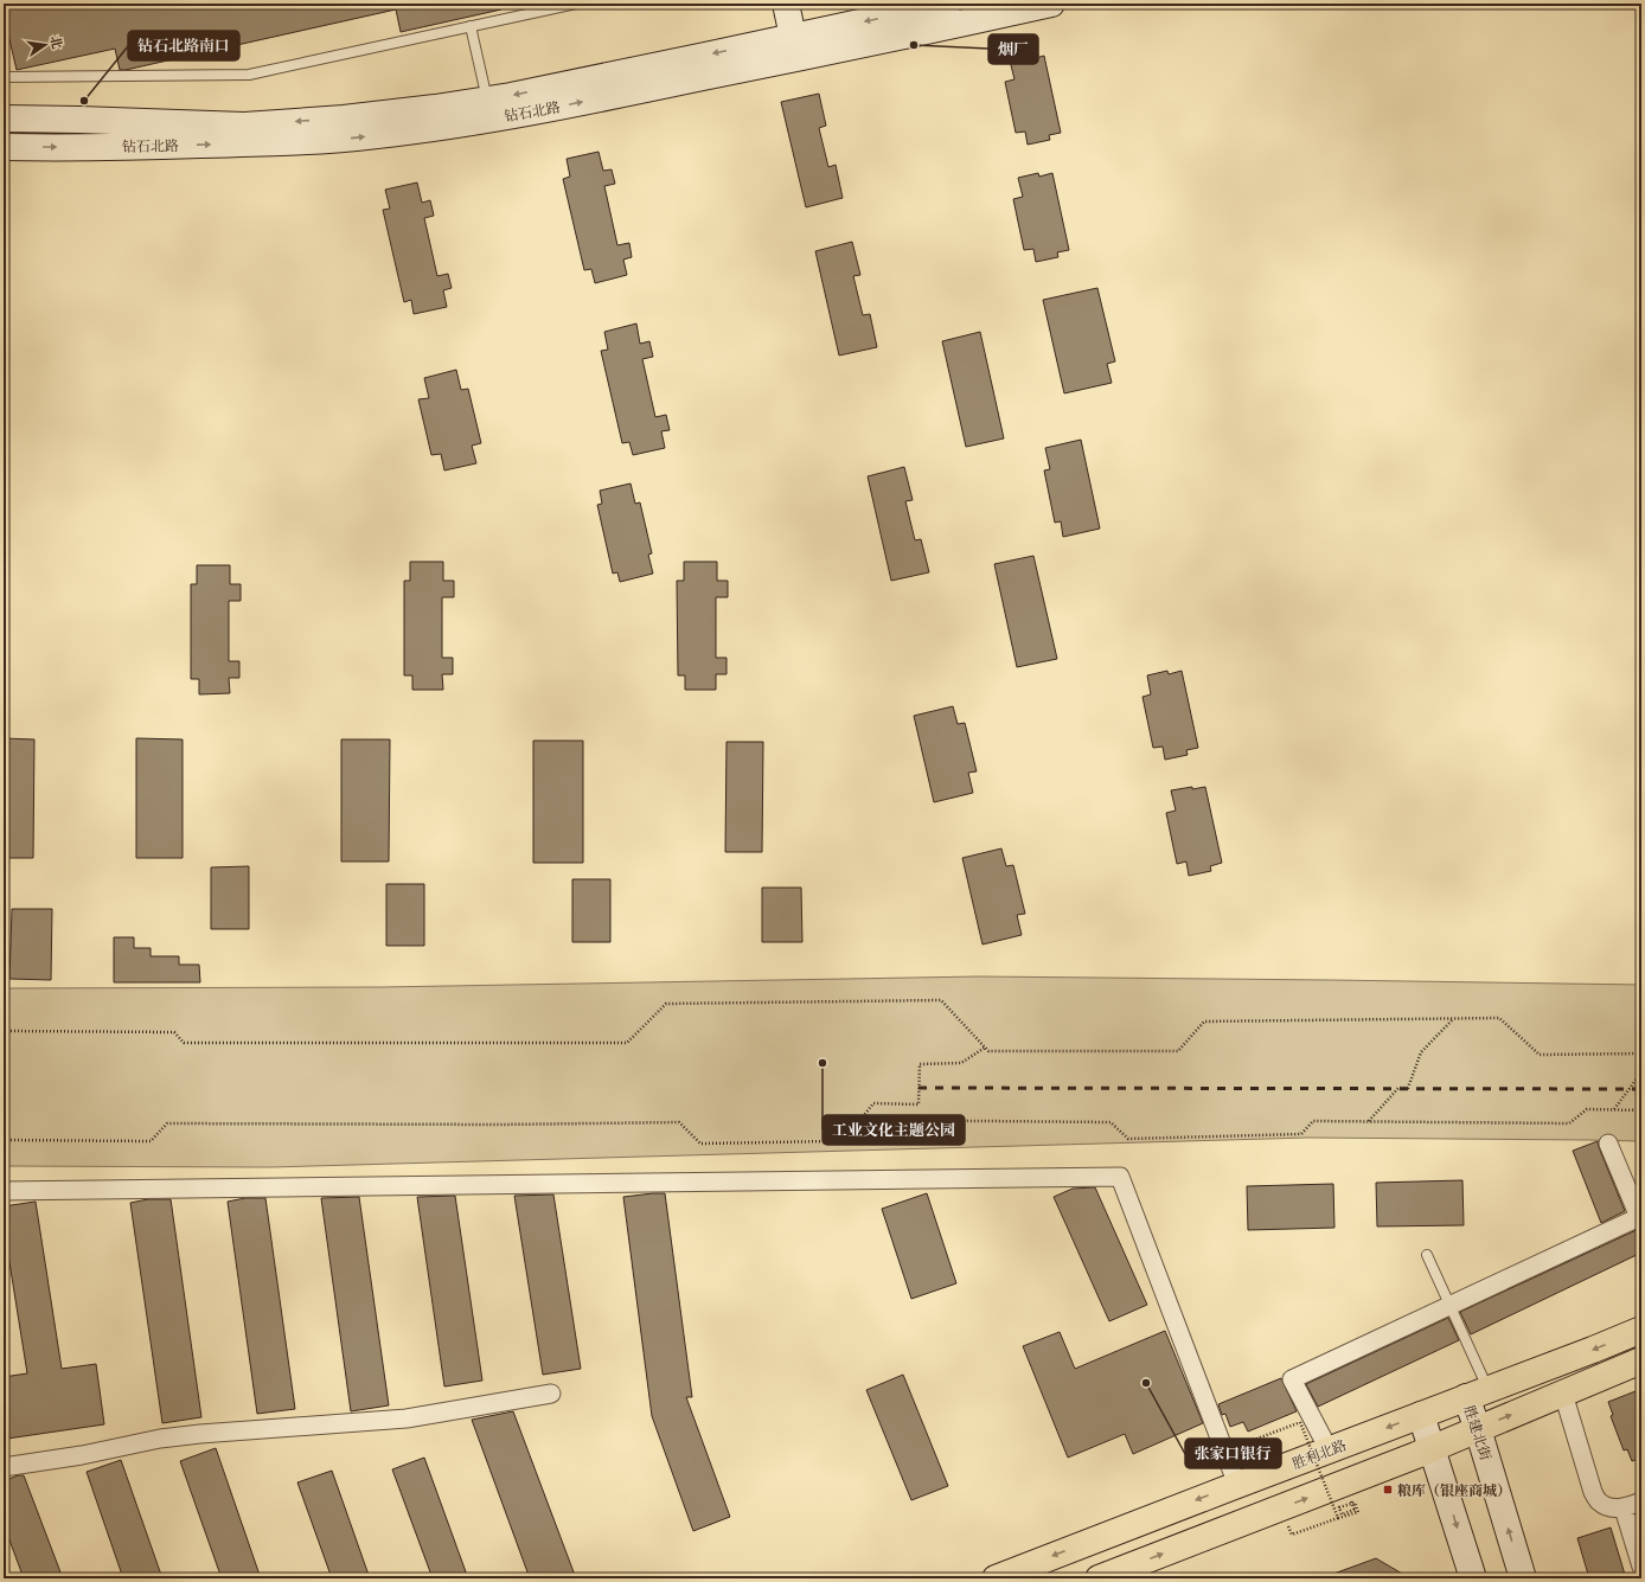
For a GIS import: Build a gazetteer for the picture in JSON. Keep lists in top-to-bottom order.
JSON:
{
  "streets": {
    "highway": ["胜利北路"],
    "main road": ["钻石北路", "胜建北街"]
  },
  "crossings": [
    ["胜建北街", "胜利北路"]
  ],
  "places": {
    "other": [
      "烟厂",
      "钻石北路南口",
      "工业文化主题公园",
      "张家口银行"
    ],
    "transit": ["粮库（银座商城）"]
  },
  "north": "right"
}
